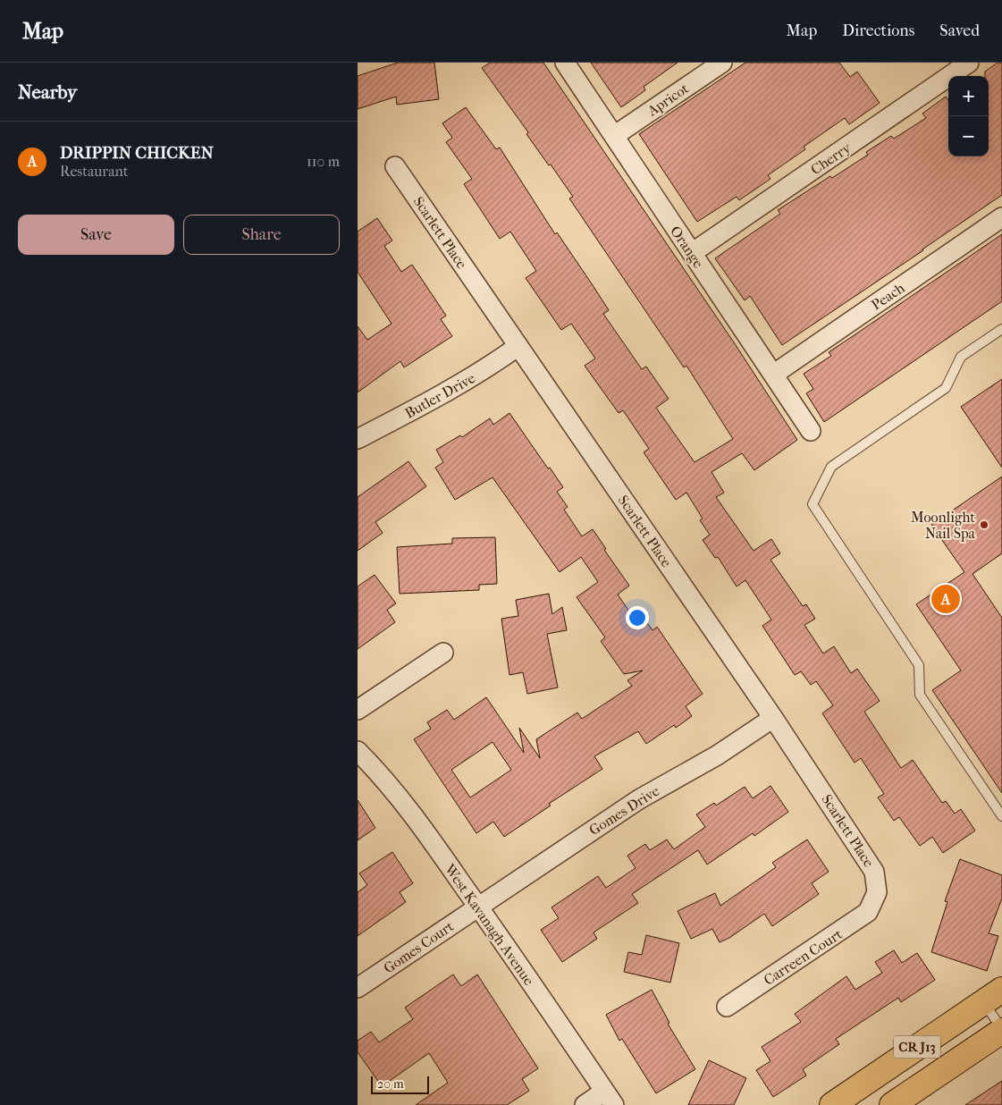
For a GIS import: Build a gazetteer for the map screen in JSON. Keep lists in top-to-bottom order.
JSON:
{
  "streets": {
    "main road": ["CR J13"],
    "street": [
      "Apricot",
      "Cherry",
      "Scarlett Place",
      "Orange",
      "Peach",
      "Butler Drive",
      "Gomes Drive",
      "West Kavanagh Avenue",
      "Gomes Court",
      "Carreen Court"
    ]
  },
  "crossings": [
    ["Apricot", "Orange"],
    ["Cherry", "Orange"],
    ["Scarlett Place", "Butler Drive"],
    ["Scarlett Place", "Gomes Drive"],
    ["Scarlett Place", "Carreen Court"],
    ["Orange", "Peach"],
    ["Gomes Drive", "West Kavanagh Avenue"],
    ["Gomes Drive", "Gomes Court"],
    ["West Kavanagh Avenue", "Gomes Court"]
  ],
  "places": ["Moonlight Nail Spa"],
  "scale_bar": "20 m",
  "page": {
    "header": "Map",
    "nav": ["Map", "Directions", "Saved"],
    "heading": "Nearby",
    "map_buttons": ["+", "−"],
    "list": [
      {
        "mark": "A",
        "name": "DRIPPIN CHICKEN",
        "note": "Restaurant",
        "value": "110 m"
      }
    ],
    "buttons": ["Save", "Share"],
    "pins": "A",
    "scale": "20 m"
  }
}
